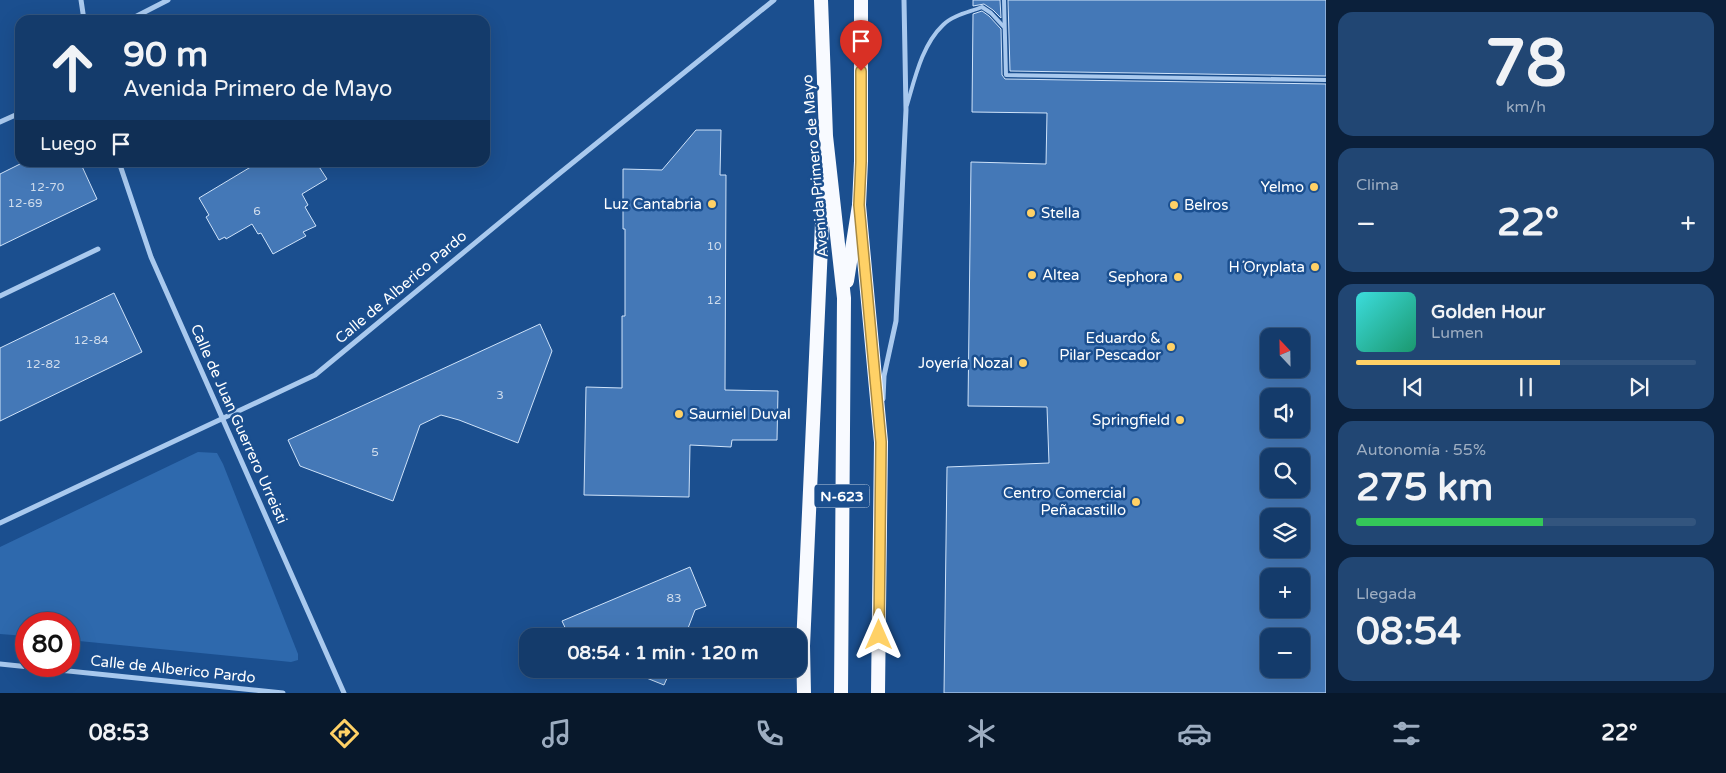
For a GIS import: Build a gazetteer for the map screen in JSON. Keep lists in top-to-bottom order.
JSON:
{
  "streets": {
    "highway": ["Avenida Primero de Mayo", "N-623"],
    "street": ["Calle de Alberico Pardo", "Calle de Juan Guerrero Urreisti"]
  },
  "crossings": [
    ["Calle de Alberico Pardo", "Calle de Juan Guerrero Urreisti"]
  ],
  "places": [
    "Yelmo",
    "Luz Cantabria",
    "Belros",
    "Stella",
    "H´Oryplata",
    "Altea",
    "Sephora",
    "Eduardo & Pilar Pescador",
    "Joyería Nozal",
    "Saurniel Duval",
    "Springfield",
    "Centro Comercial Peñacastillo"
  ],
  "house_numbers": [
    "12-70",
    "12-69",
    "6",
    "10",
    "12",
    "12-84",
    "12-82",
    "3",
    "5",
    "83"
  ],
  "north": "top",
  "page": {
    "tile": [
      ["78", "km/h"],
      "Clima",
      ["Autonomía · 55%", "275 km"],
      ["Llegada", "08:54"]
    ],
    "turn": ["90 m", "Avenida Primero de Mayo"],
    "then": "Luego",
    "heat": ["−", "22°", "+"],
    "song": ["Golden Hour", "Lumen"],
    "map_buttons": ["+", "−"],
    "limit": "80",
    "trip": "08:54 · 1 min · 120 m",
    "tabs": ["08:53", "22°"]
  }
}
